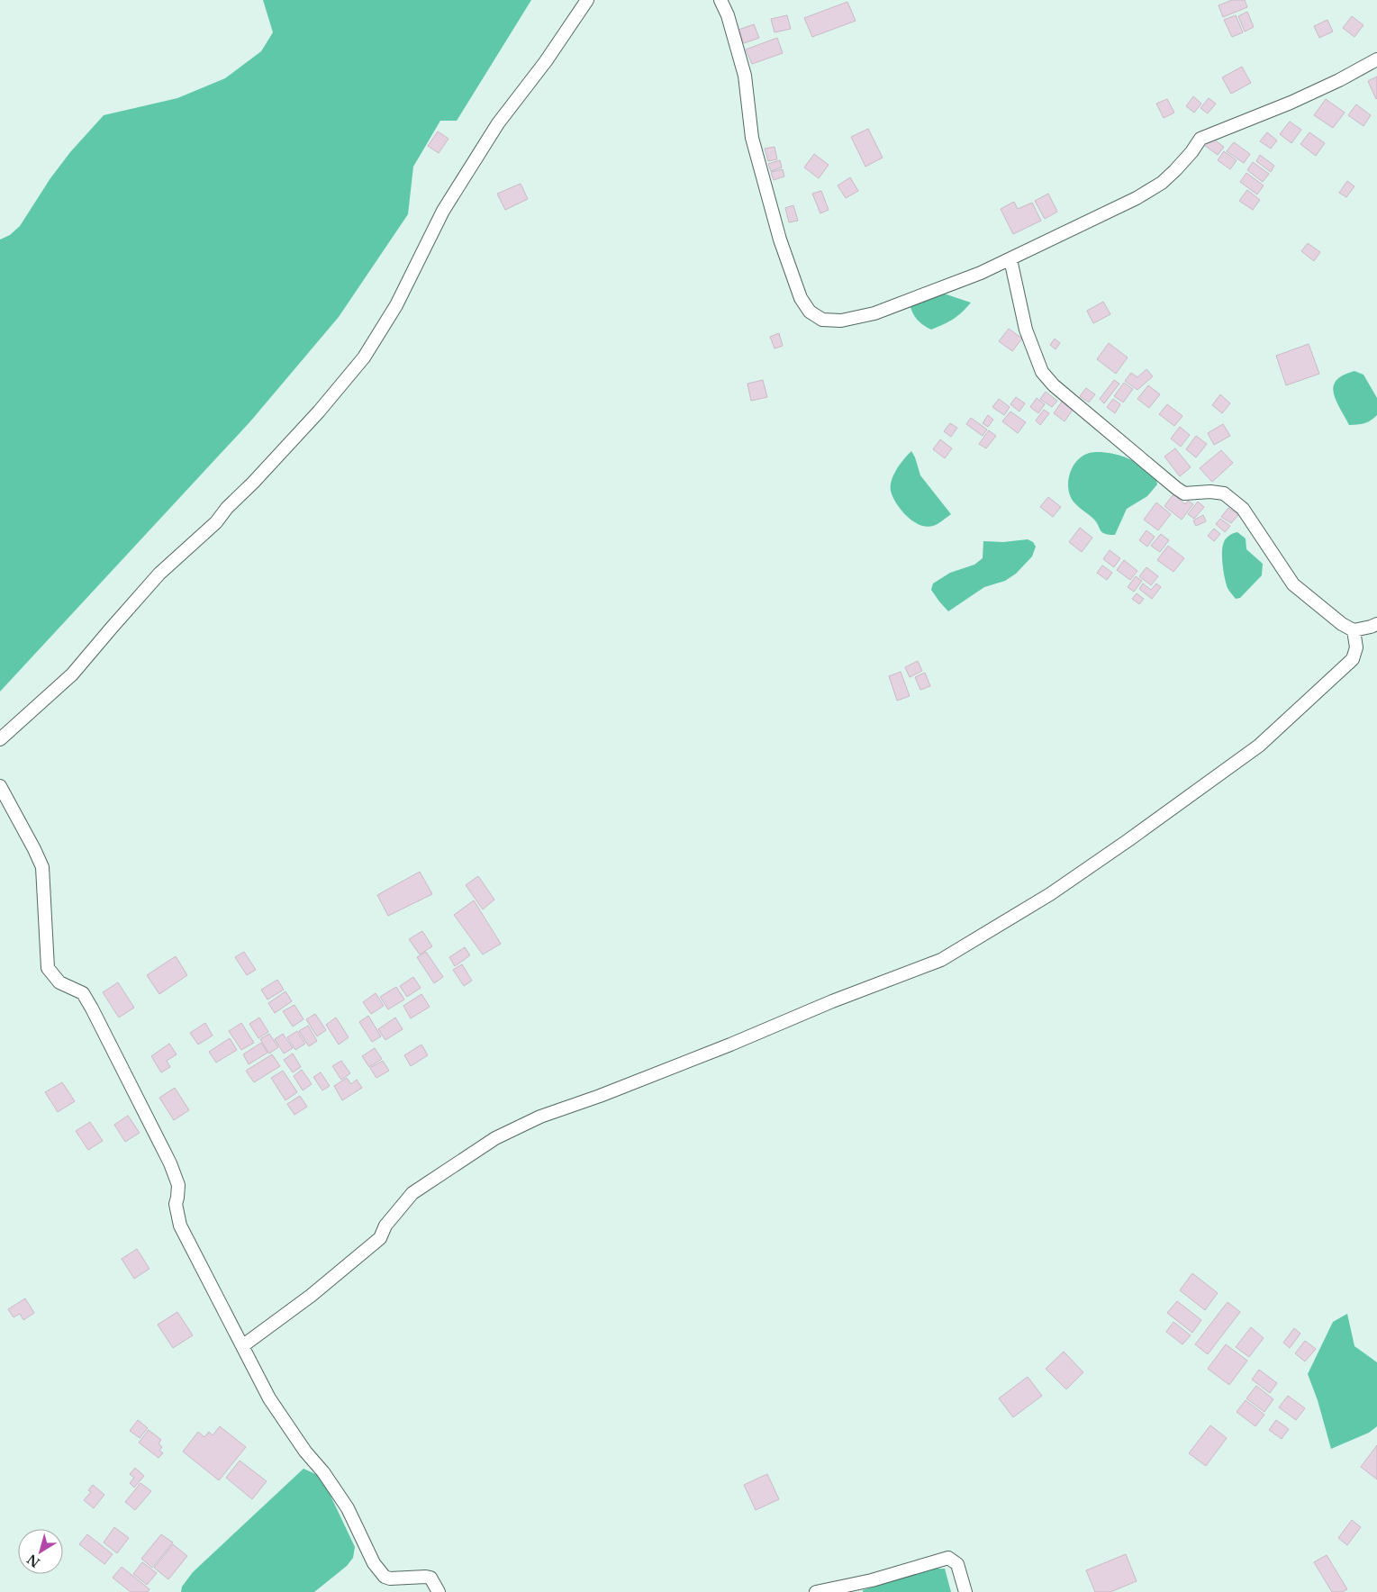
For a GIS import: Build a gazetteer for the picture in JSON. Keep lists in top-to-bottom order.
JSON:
{
  "north": "bottom left"
}
